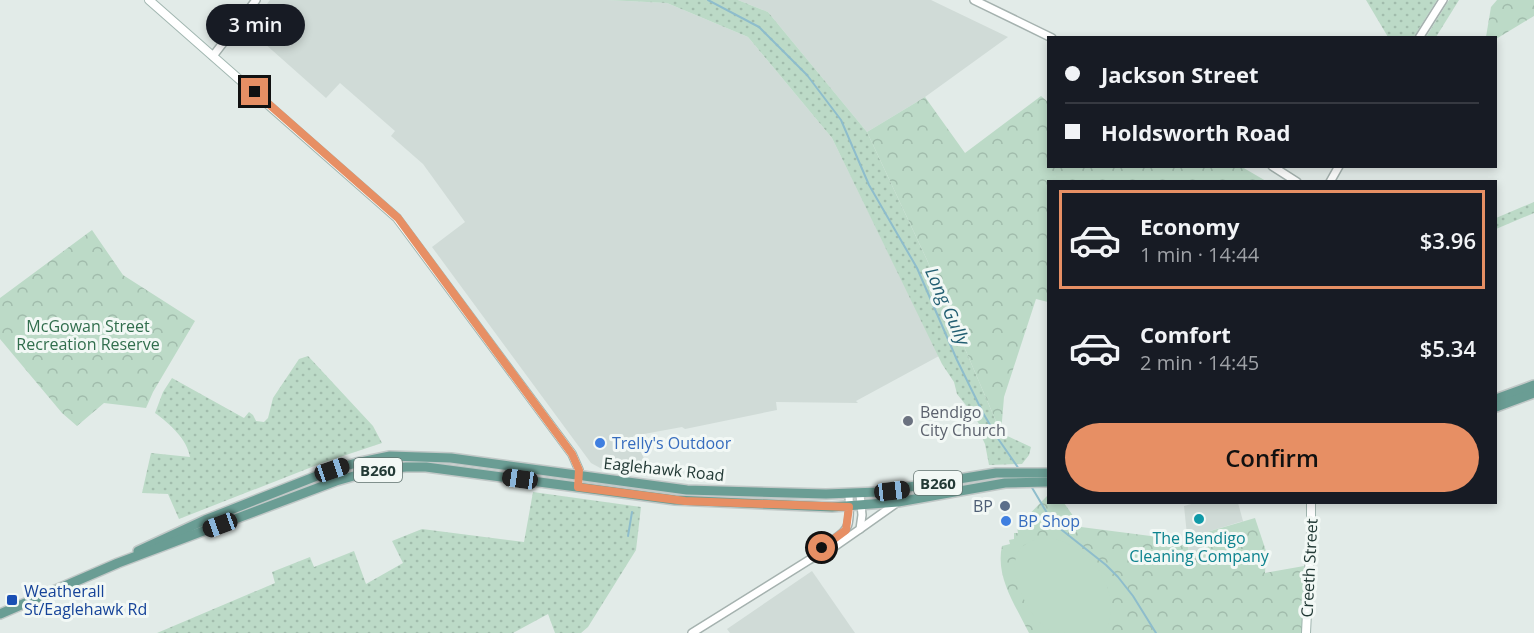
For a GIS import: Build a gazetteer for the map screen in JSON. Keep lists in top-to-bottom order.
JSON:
{
  "streets": {
    "main road": ["Eaglehawk Road", "B260", "Creeth Street"]
  },
  "water": ["Long Gully"],
  "parks": ["McGowan Street Recreation Reserve"],
  "places": {
    "other": [
      "Bendigo City Church",
      "Trelly's Outdoor",
      "BP",
      "The Bendigo Cleaning Company",
      "BP Shop"
    ],
    "transit": ["Weatherall St/Eaglehawk Rd"]
  },
  "page": {
    "bubble": "3 min",
    "banner": ["Jackson Street", "Holdsworth Road"],
    "list": [
      {
        "name": "Economy",
        "note": "1 min · 14:44",
        "value": "$3.96"
      },
      {
        "name": "Comfort",
        "note": "2 min · 14:45",
        "value": "$5.34"
      }
    ],
    "buttons": "Confirm"
  }
}
